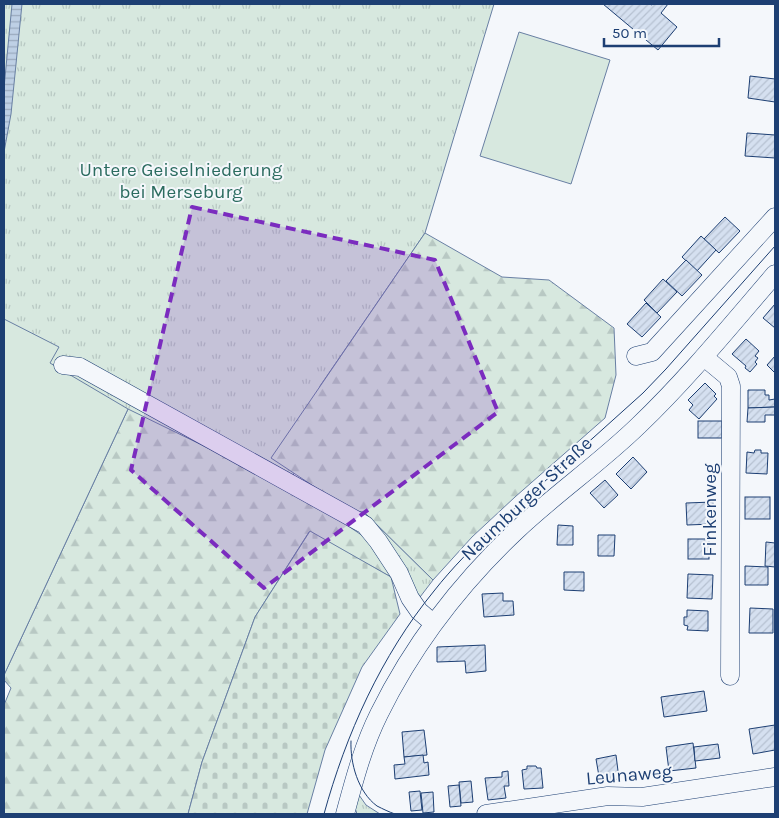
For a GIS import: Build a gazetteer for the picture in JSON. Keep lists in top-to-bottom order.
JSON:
{
  "streets": {
    "street": ["Naumburger Straße", "Finkenweg", "Leunaweg"]
  },
  "crossings": [
    ["Naumburger Straße", "Finkenweg"]
  ],
  "parks": ["Untere Geiselniederung bei Merseburg"],
  "scale_bar": "50 m"
}
